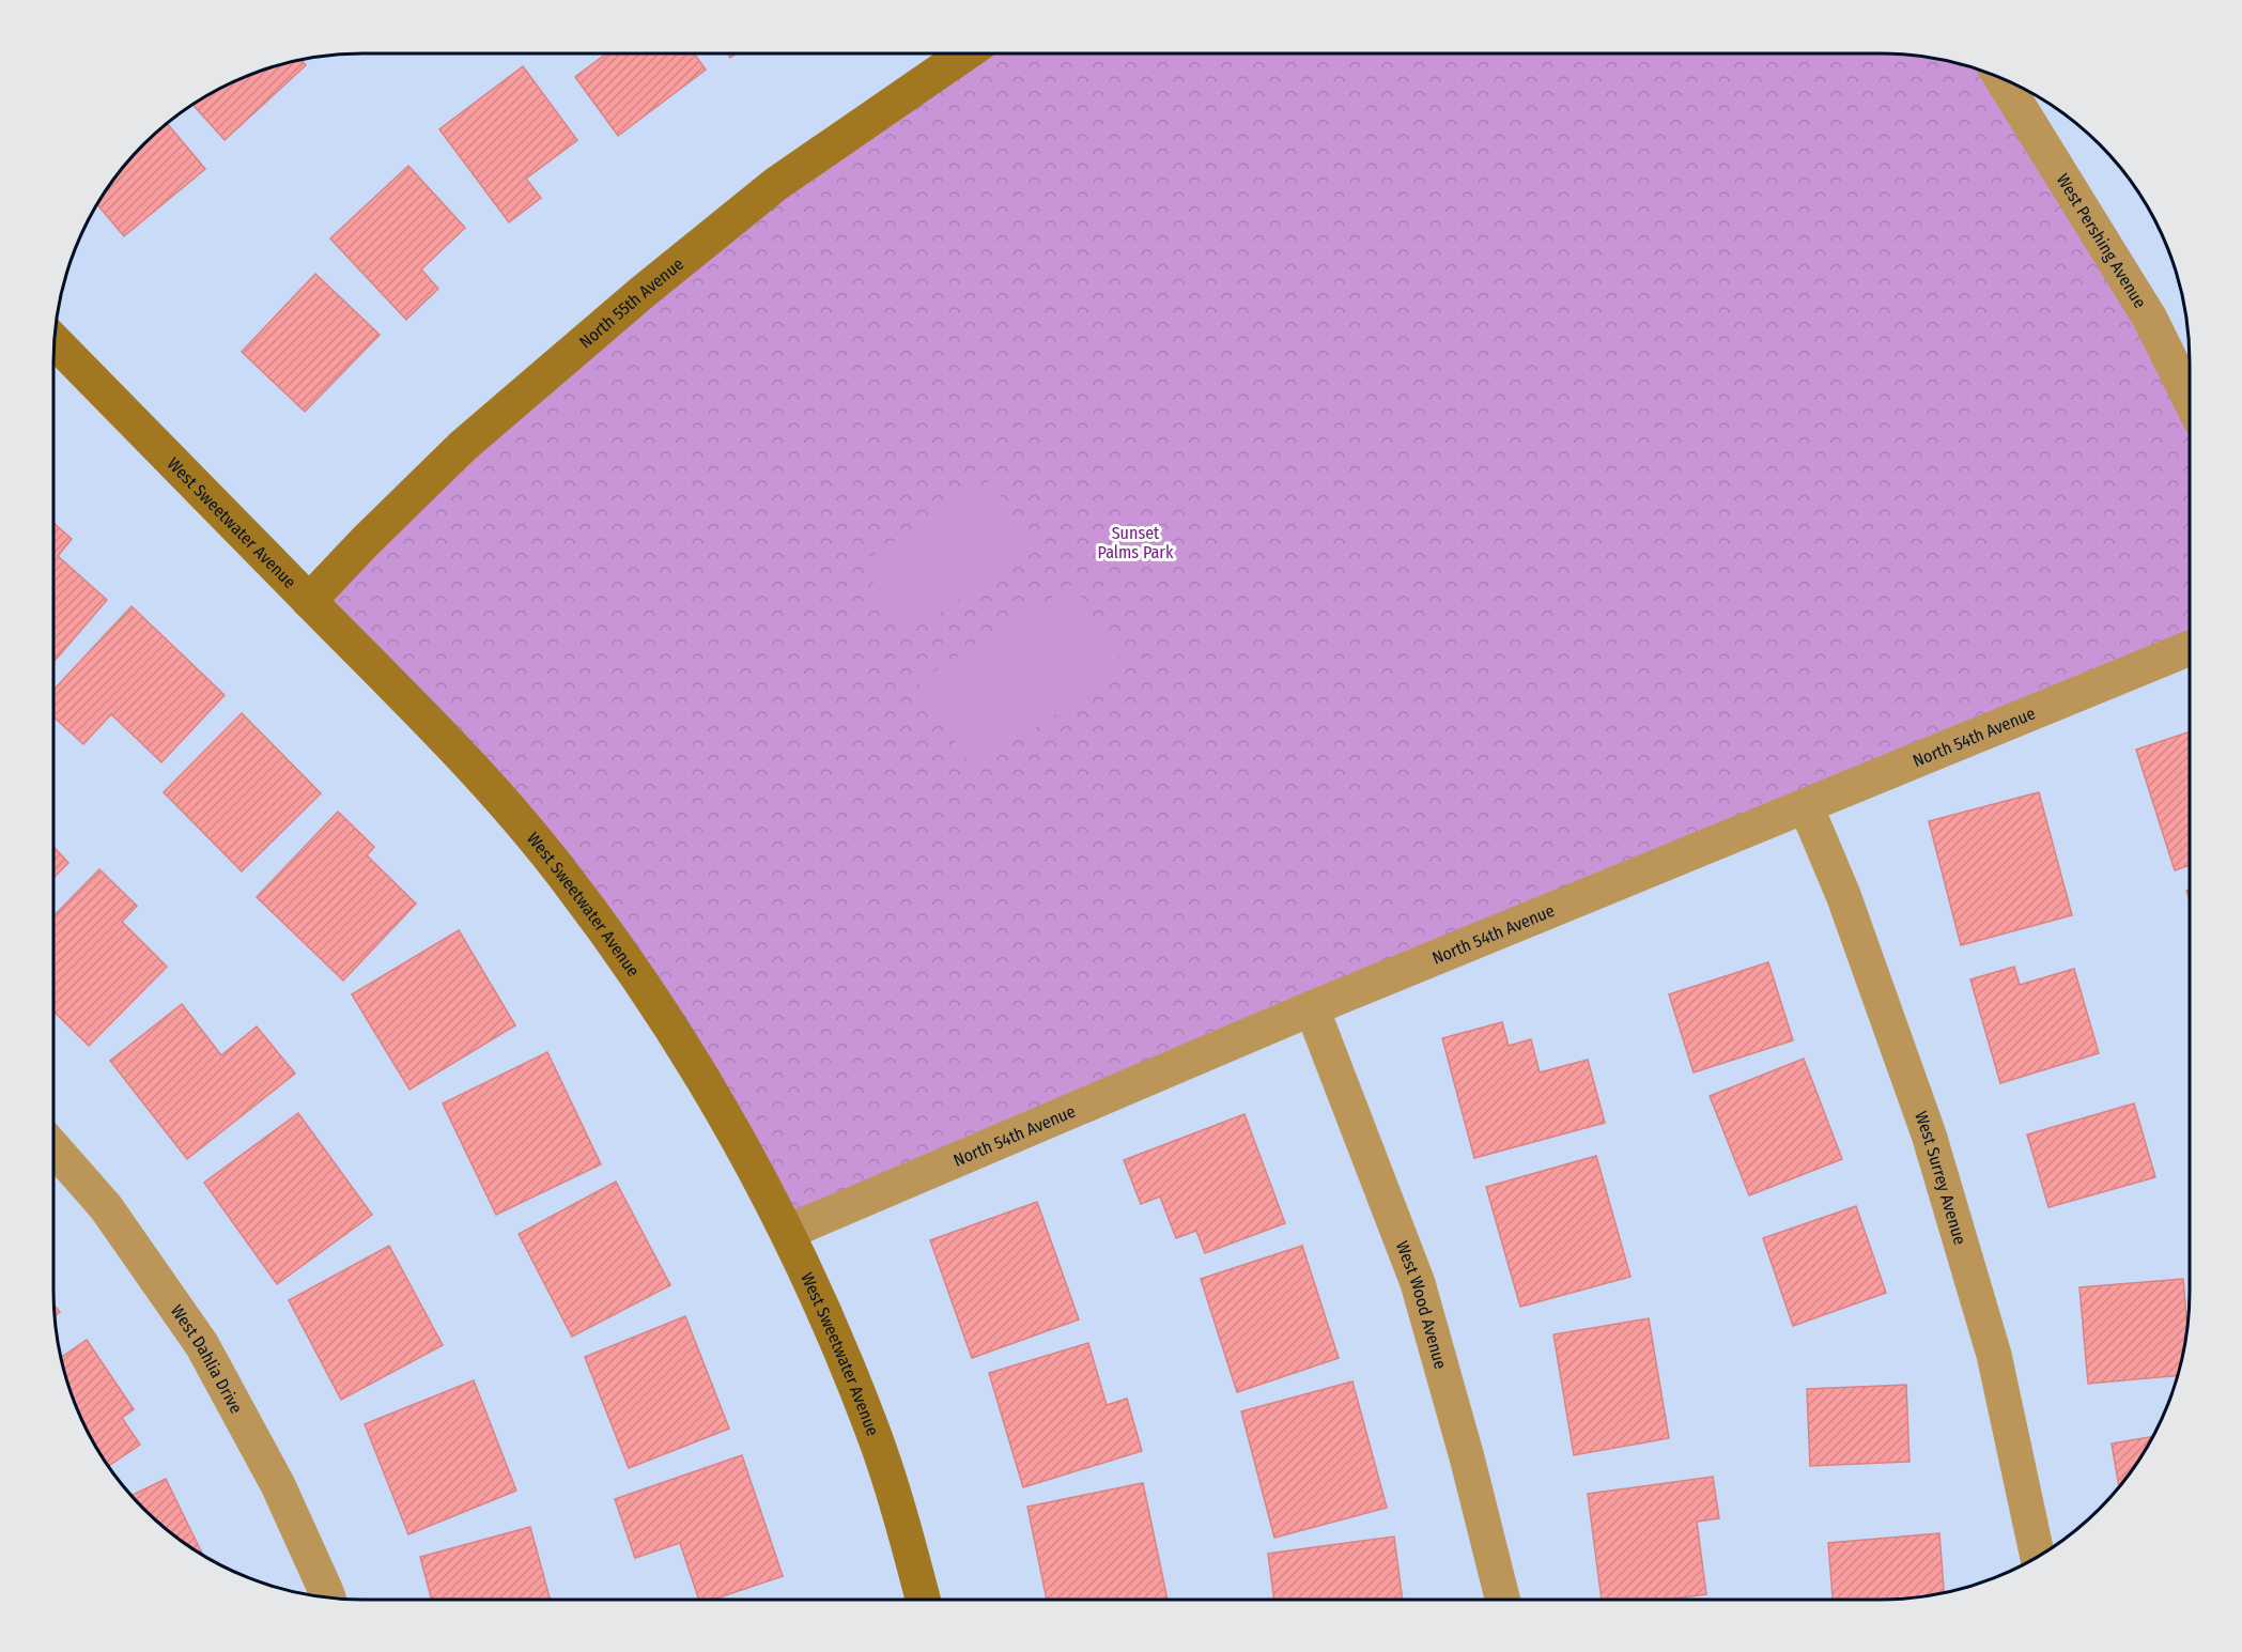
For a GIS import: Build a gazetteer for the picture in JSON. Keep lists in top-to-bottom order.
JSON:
{
  "streets": {
    "street": [
      "West Pershing Avenue",
      "North 55th Avenue",
      "West Sweetwater Avenue",
      "North 54th Avenue",
      "West Surrey Avenue",
      "West Wood Avenue",
      "West Dahlia Drive"
    ]
  },
  "crossings": [
    ["North 55th Avenue", "West Sweetwater Avenue"],
    ["West Sweetwater Avenue", "North 54th Avenue"],
    ["North 54th Avenue", "West Surrey Avenue"],
    ["North 54th Avenue", "West Wood Avenue"]
  ],
  "parks": ["Sunset Palms Park"]
}
